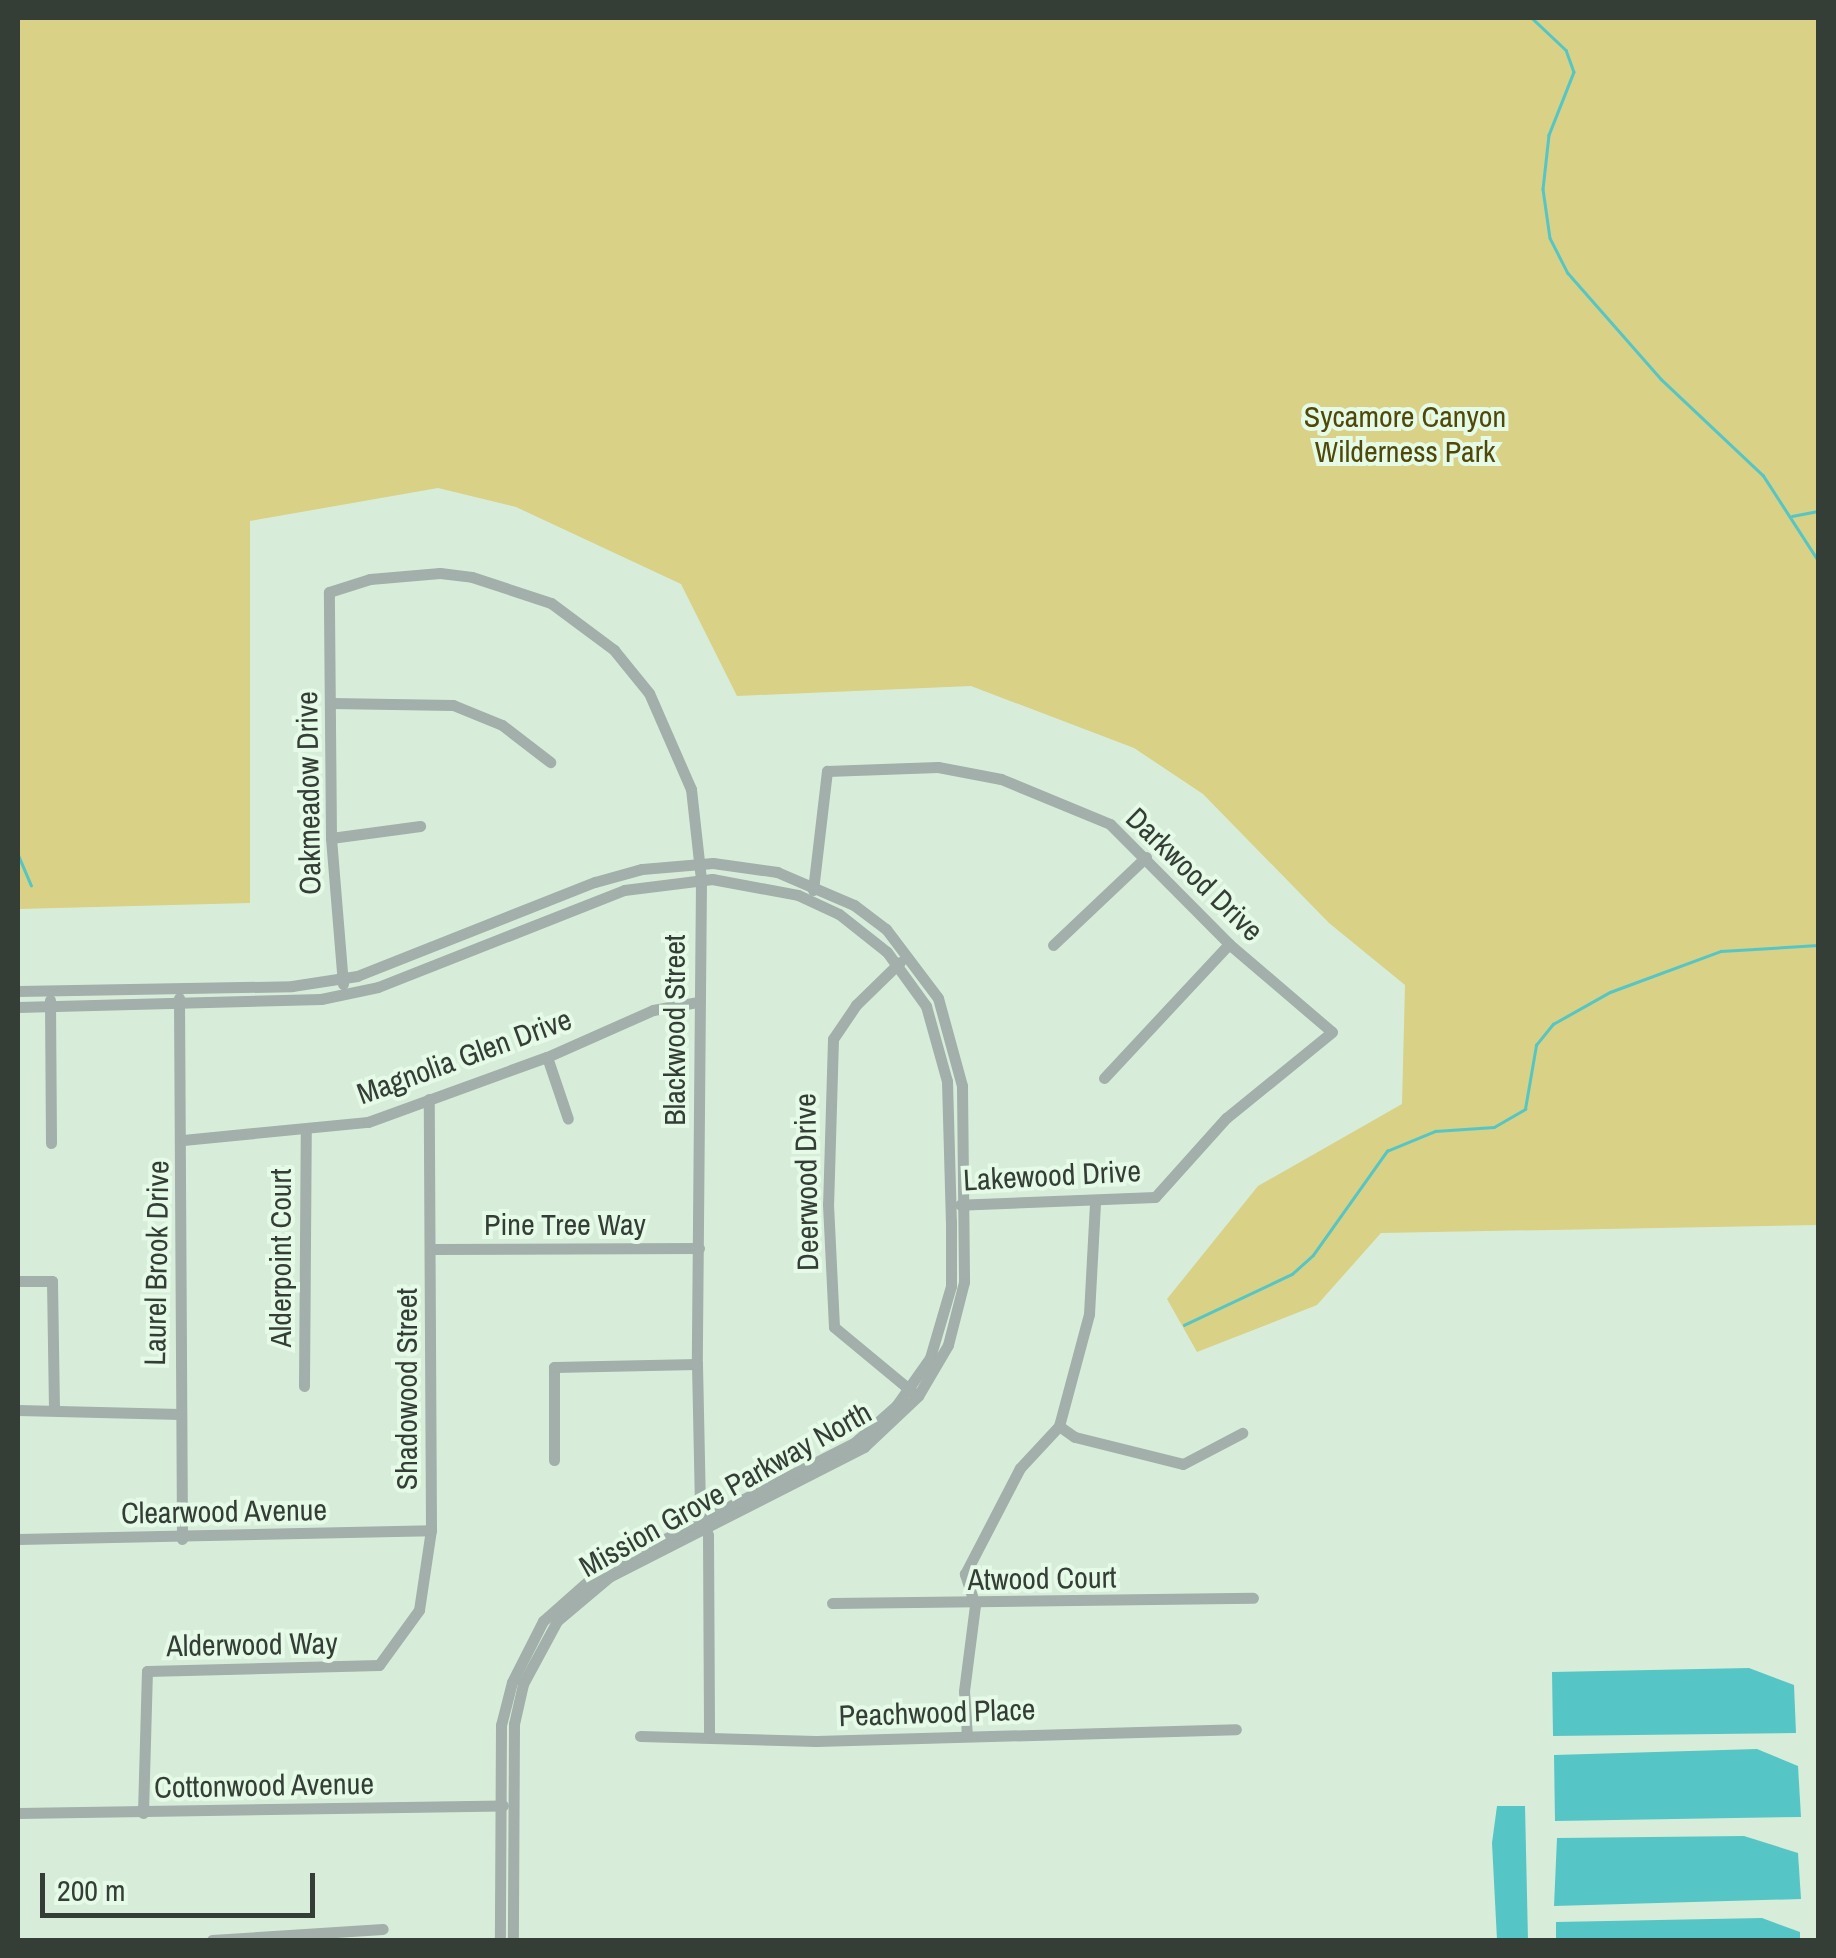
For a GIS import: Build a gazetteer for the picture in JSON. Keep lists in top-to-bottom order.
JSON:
{
  "streets": {
    "street": [
      "Oakmeadow Drive",
      "Darkwood Drive",
      "Blackwood Street",
      "Magnolia Glen Drive",
      "Lakewood Drive",
      "Deerwood Drive",
      "Pine Tree Way",
      "Alderpoint Court",
      "Laurel Brook Drive",
      "Shadowood Street",
      "Mission Grove Parkway North",
      "Clearwood Avenue",
      "Atwood Court",
      "Alderwood Way",
      "Peachwood Place",
      "Cottonwood Avenue"
    ]
  },
  "crossings": [
    ["Oakmeadow Drive", "Blackwood Street"],
    ["Oakmeadow Drive", "Mission Grove Parkway North"],
    ["Darkwood Drive", "Lakewood Drive"],
    ["Darkwood Drive", "Mission Grove Parkway North"],
    ["Blackwood Street", "Magnolia Glen Drive"],
    ["Blackwood Street", "Pine Tree Way"],
    ["Blackwood Street", "Mission Grove Parkway North"],
    ["Blackwood Street", "Peachwood Place"],
    ["Magnolia Glen Drive", "Alderpoint Court"],
    ["Magnolia Glen Drive", "Laurel Brook Drive"],
    ["Magnolia Glen Drive", "Shadowood Street"],
    ["Lakewood Drive", "Mission Grove Parkway North"],
    ["Deerwood Drive", "Mission Grove Parkway North"],
    ["Pine Tree Way", "Shadowood Street"],
    ["Laurel Brook Drive", "Mission Grove Parkway North"],
    ["Laurel Brook Drive", "Clearwood Avenue"],
    ["Shadowood Street", "Clearwood Avenue"],
    ["Shadowood Street", "Alderwood Way"],
    ["Mission Grove Parkway North", "Cottonwood Avenue"],
    ["Alderwood Way", "Cottonwood Avenue"]
  ],
  "parks": ["Sycamore Canyon Wilderness Park"],
  "scale_bar": "200 m"
}
